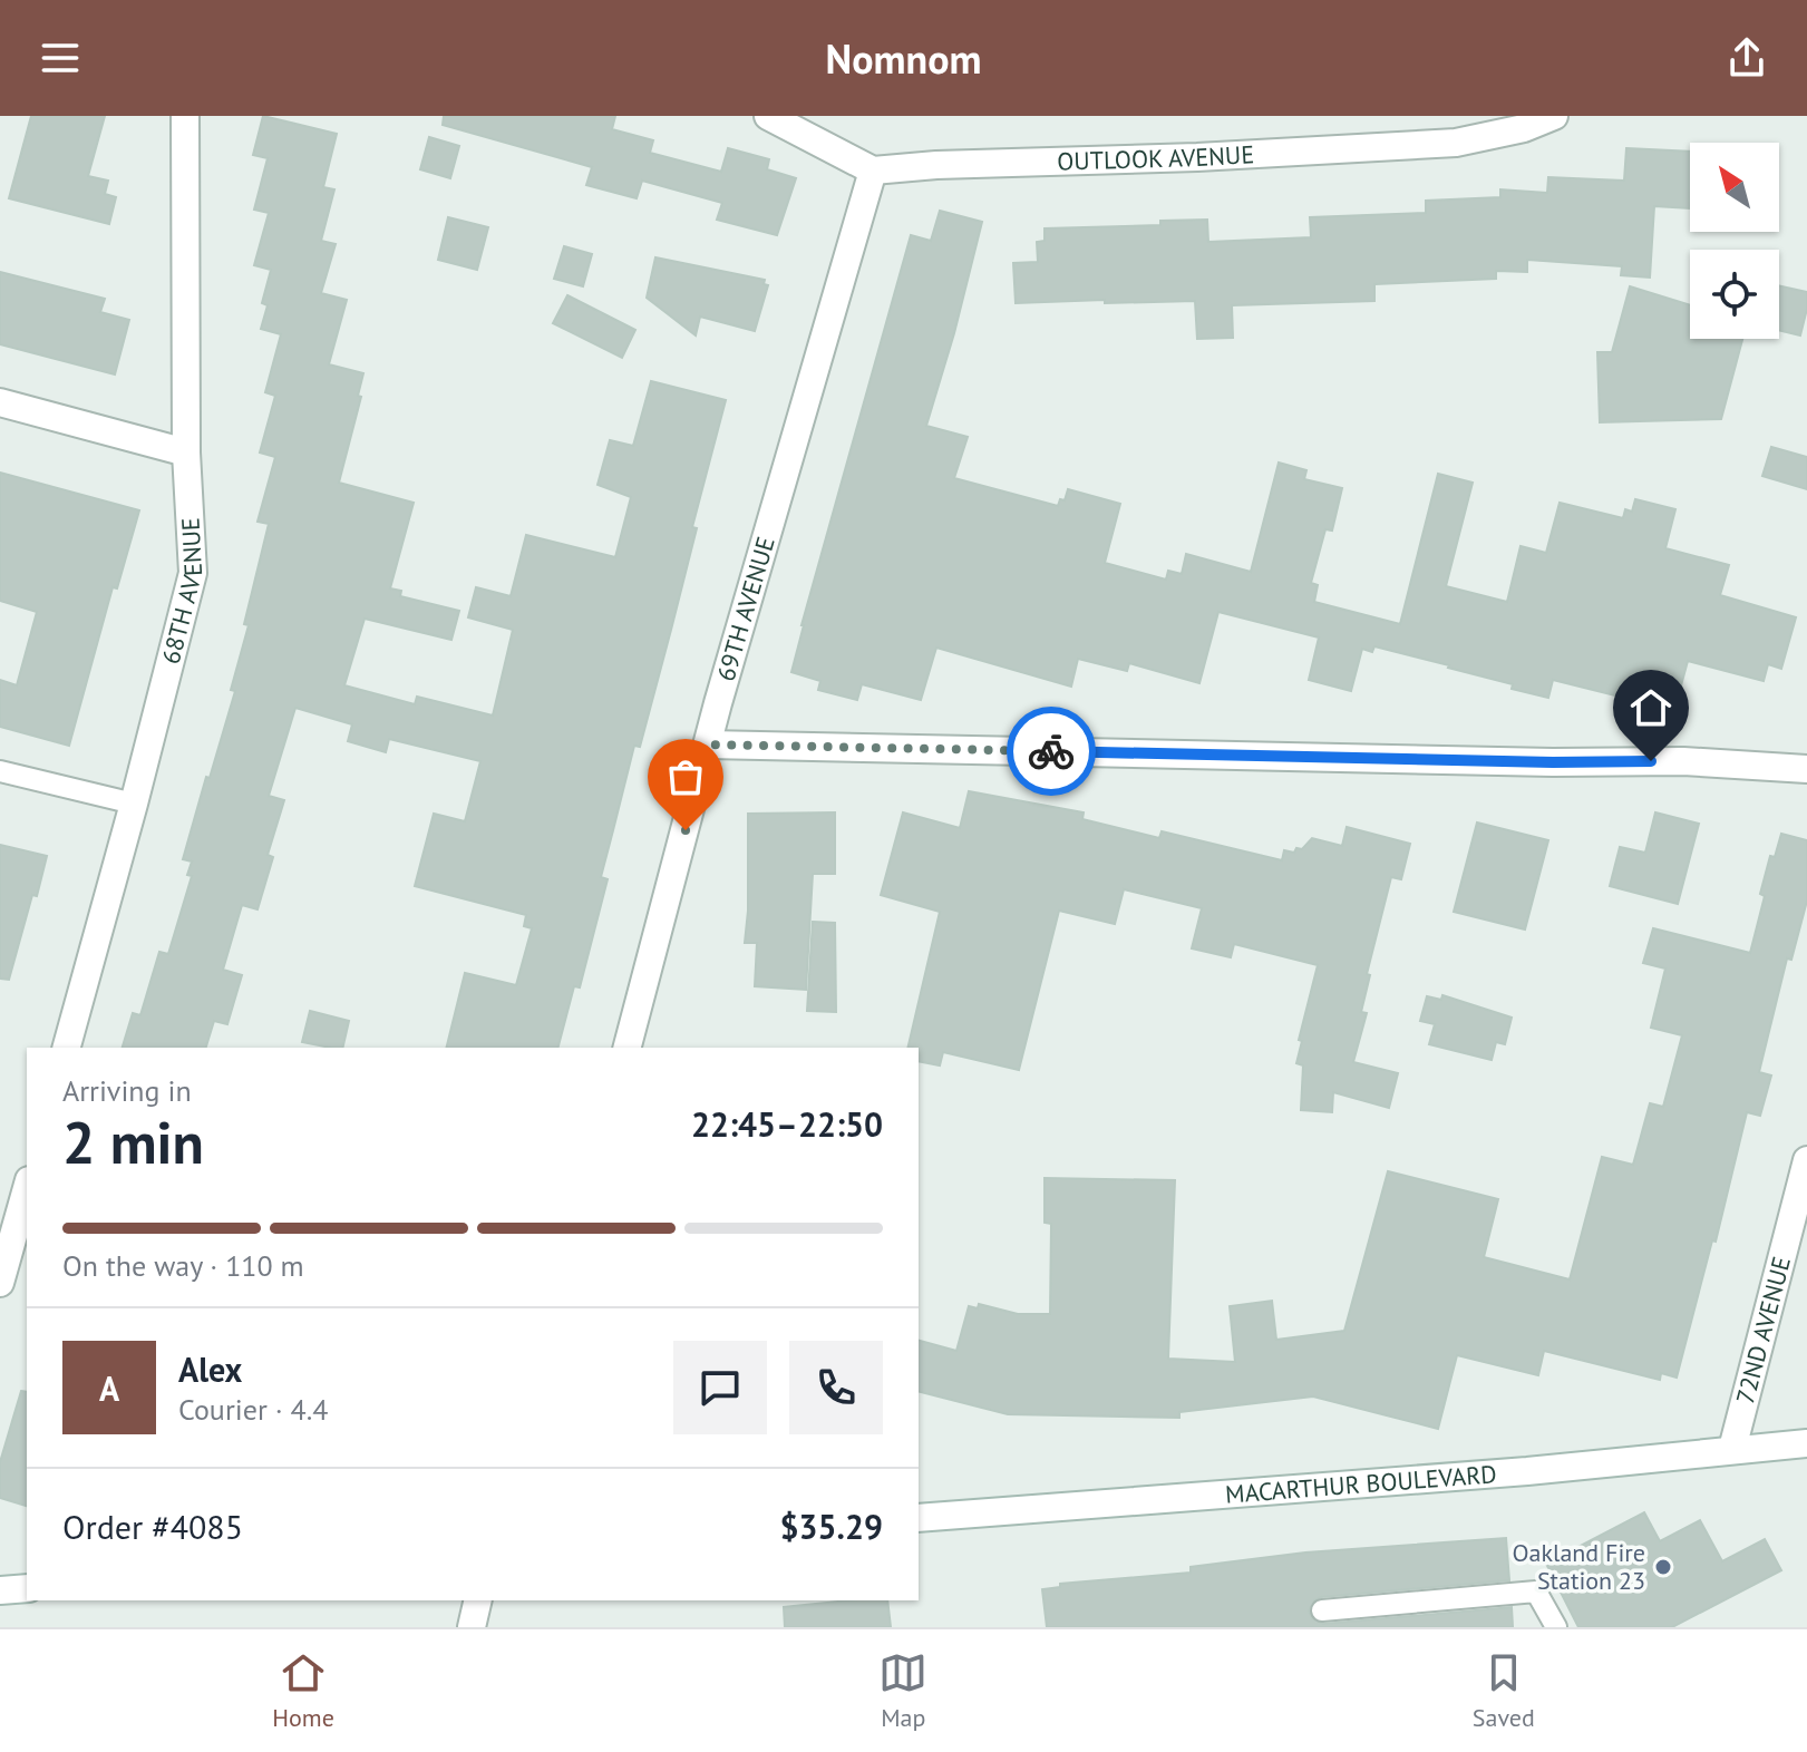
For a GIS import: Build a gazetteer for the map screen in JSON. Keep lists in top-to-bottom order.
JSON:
{
  "streets": {
    "street": [
      "OUTLOOK AVENUE",
      "68TH AVENUE",
      "69TH AVENUE",
      "72ND AVENUE",
      "MACARTHUR BOULEVARD"
    ]
  },
  "crossings": [
    ["OUTLOOK AVENUE", "69TH AVENUE"],
    ["72ND AVENUE", "MACARTHUR BOULEVARD"]
  ],
  "places": ["Oakland Fire Station 23"],
  "north": "top left",
  "page": {
    "header": "Nomnom",
    "heading": ["2 min", "Arriving in", "22:45–22:50"],
    "panel": [
      "Alex",
      "Courier · 4.4",
      "Order #4085",
      "$35.29"
    ],
    "bar": "On the way · 110 m",
    "round": "A",
    "tabs": ["Home", "Map", "Saved"]
  }
}
